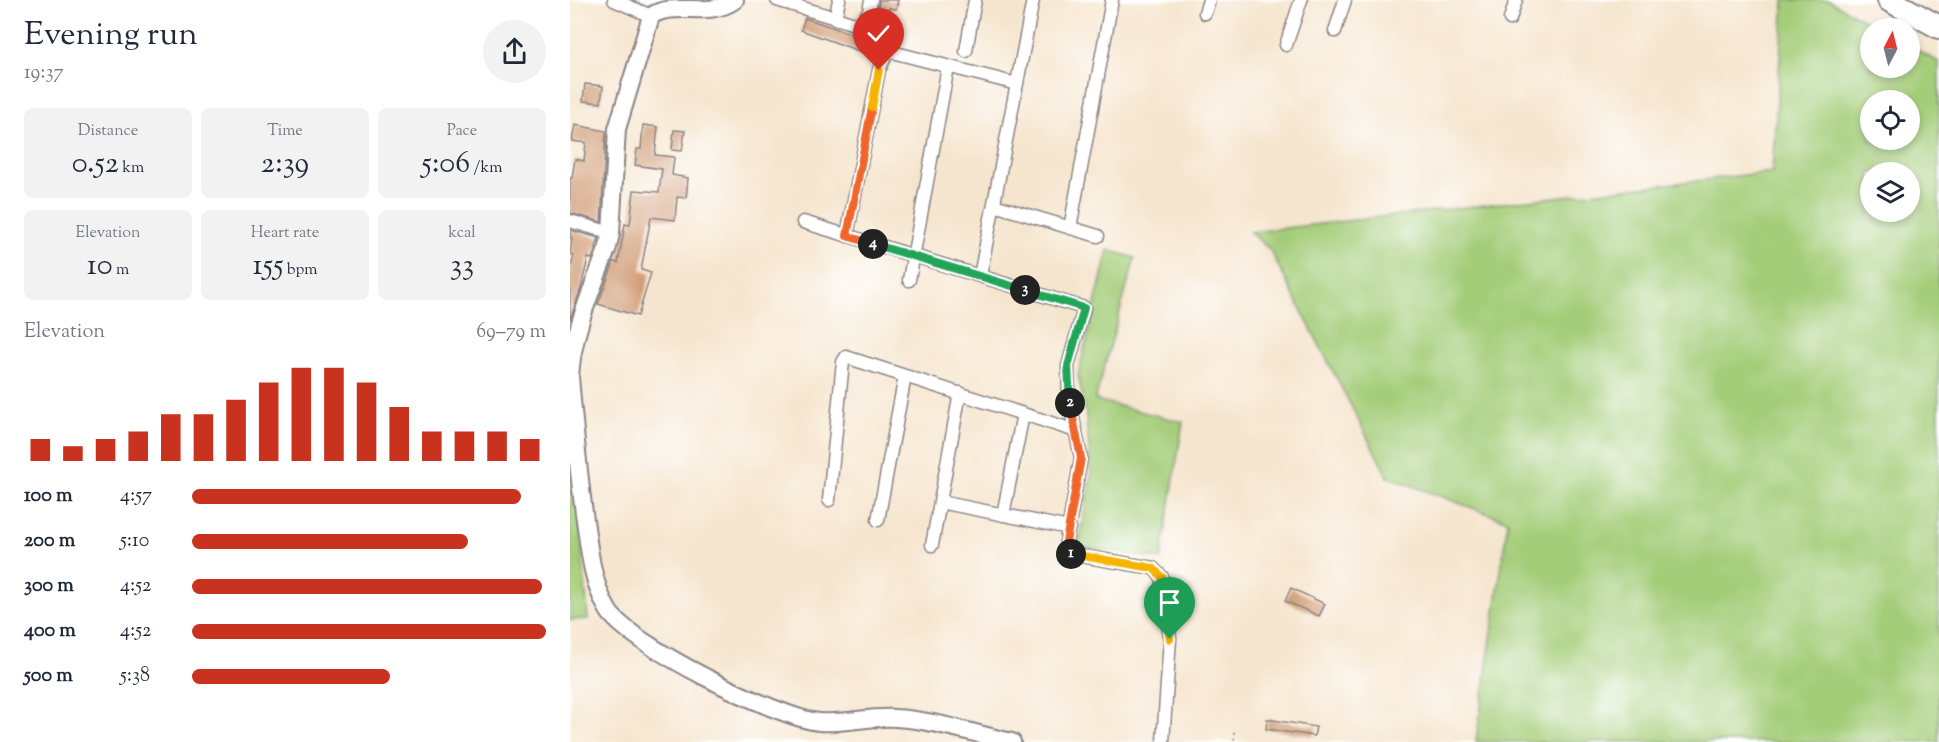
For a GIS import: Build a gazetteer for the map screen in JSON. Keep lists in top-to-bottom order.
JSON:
{
  "north": "top",
  "page": {
    "heading": ["Evening run", "19:37"],
    "stats": [
      ["Distance", "0.52 km"],
      ["Time", "2:39"],
      ["Pace", "5:06 /km"],
      ["Elevation", "10 m"],
      ["Heart rate", "155 bpm"],
      ["kcal", "33"]
    ],
    "pins": [
      "4",
      "3",
      "2",
      "1"
    ],
    "chart": ["Elevation", "69–79 m"],
    "list": [
      {
        "name": "100 m",
        "note": "4:57"
      },
      {
        "name": "200 m",
        "note": "5:10"
      },
      {
        "name": "300 m",
        "note": "4:52"
      },
      {
        "name": "400 m",
        "note": "4:52"
      },
      {
        "name": "500 m",
        "note": "5:38"
      }
    ]
  }
}
